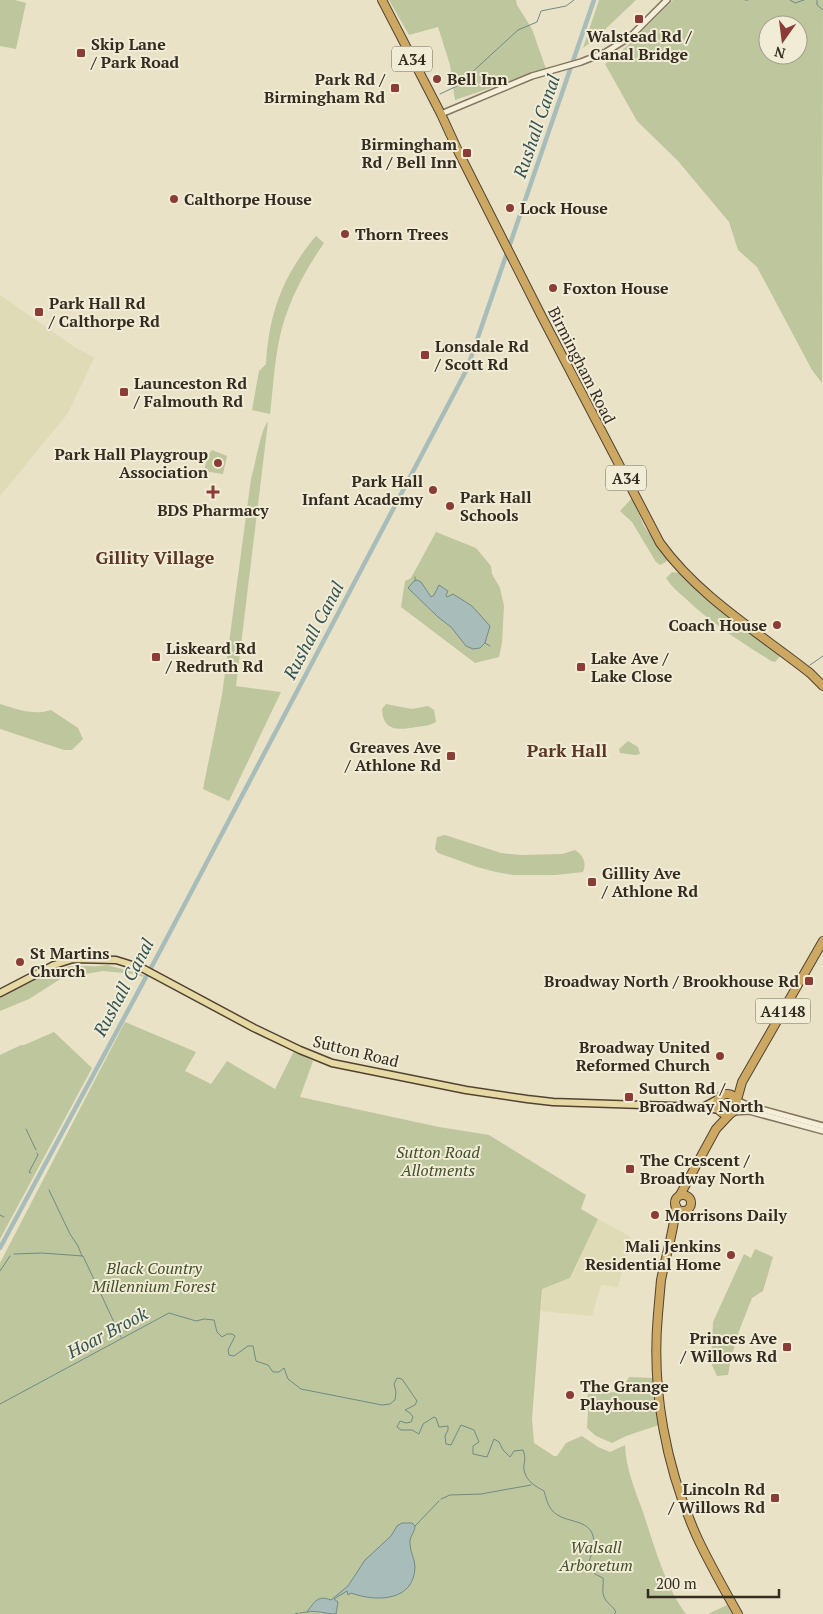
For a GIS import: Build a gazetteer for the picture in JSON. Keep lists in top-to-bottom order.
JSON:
{
  "streets": {
    "highway": ["A34", "Birmingham Road", "A4148"],
    "main road": ["Sutton Road"]
  },
  "crossings": [
    ["A4148", "Sutton Road"]
  ],
  "districts": ["Gillity Village", "Park Hall"],
  "water": ["Rushall Canal", "Hoar Brook"],
  "parks": ["Sutton Road Allotments", "Black Country Millennium Forest", "Walsall Arboretum"],
  "places": {
    "transit": [
      "Walstead Rd / Canal Bridge",
      "Skip Lane / Park Road",
      "Park Rd / Birmingham Rd",
      "Birmingham Rd / Bell Inn",
      "Park Hall Rd / Calthorpe Rd",
      "Lonsdale Rd / Scott Rd",
      "Launceston Rd / Falmouth Rd",
      "Liskeard Rd / Redruth Rd",
      "Lake Ave / Lake Close",
      "Greaves Ave / Athlone Rd",
      "Gillity Ave / Athlone Rd",
      "Broadway North / Brookhouse Rd",
      "Sutton Rd / Broadway North",
      "The Crescent / Broadway North",
      "Princes Ave / Willows Rd",
      "Lincoln Rd / Willows Rd"
    ],
    "other": [
      "Bell Inn",
      "Calthorpe House",
      "Lock House",
      "Thorn Trees",
      "Foxton House",
      "Park Hall Playgroup Association",
      "Park Hall Infant Academy",
      "Park Hall Schools",
      "Coach House",
      "St Martins Church",
      "Broadway United Reformed Church",
      "Morrisons Daily",
      "Mali Jenkins Residential Home",
      "The Grange Playhouse"
    ],
    "health": ["BDS Pharmacy"]
  },
  "scale_bar": "200 m",
  "north": "bottom"
}
